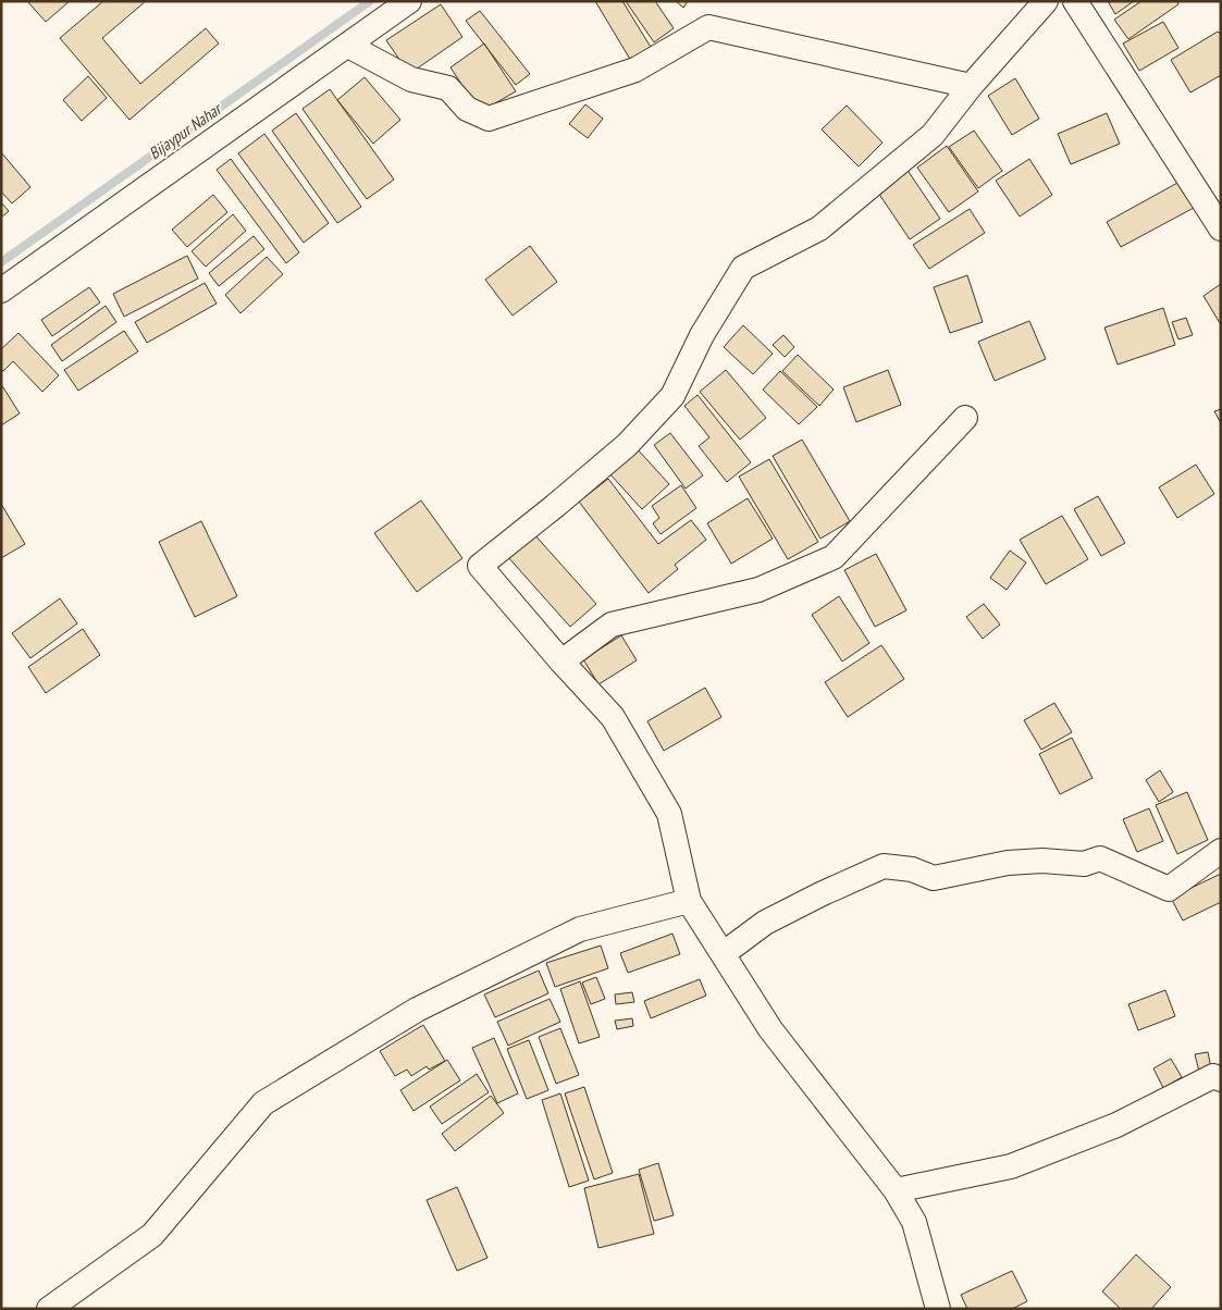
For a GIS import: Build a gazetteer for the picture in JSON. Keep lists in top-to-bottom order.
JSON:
{
  "water": ["Bijaypur Nahar"]
}
